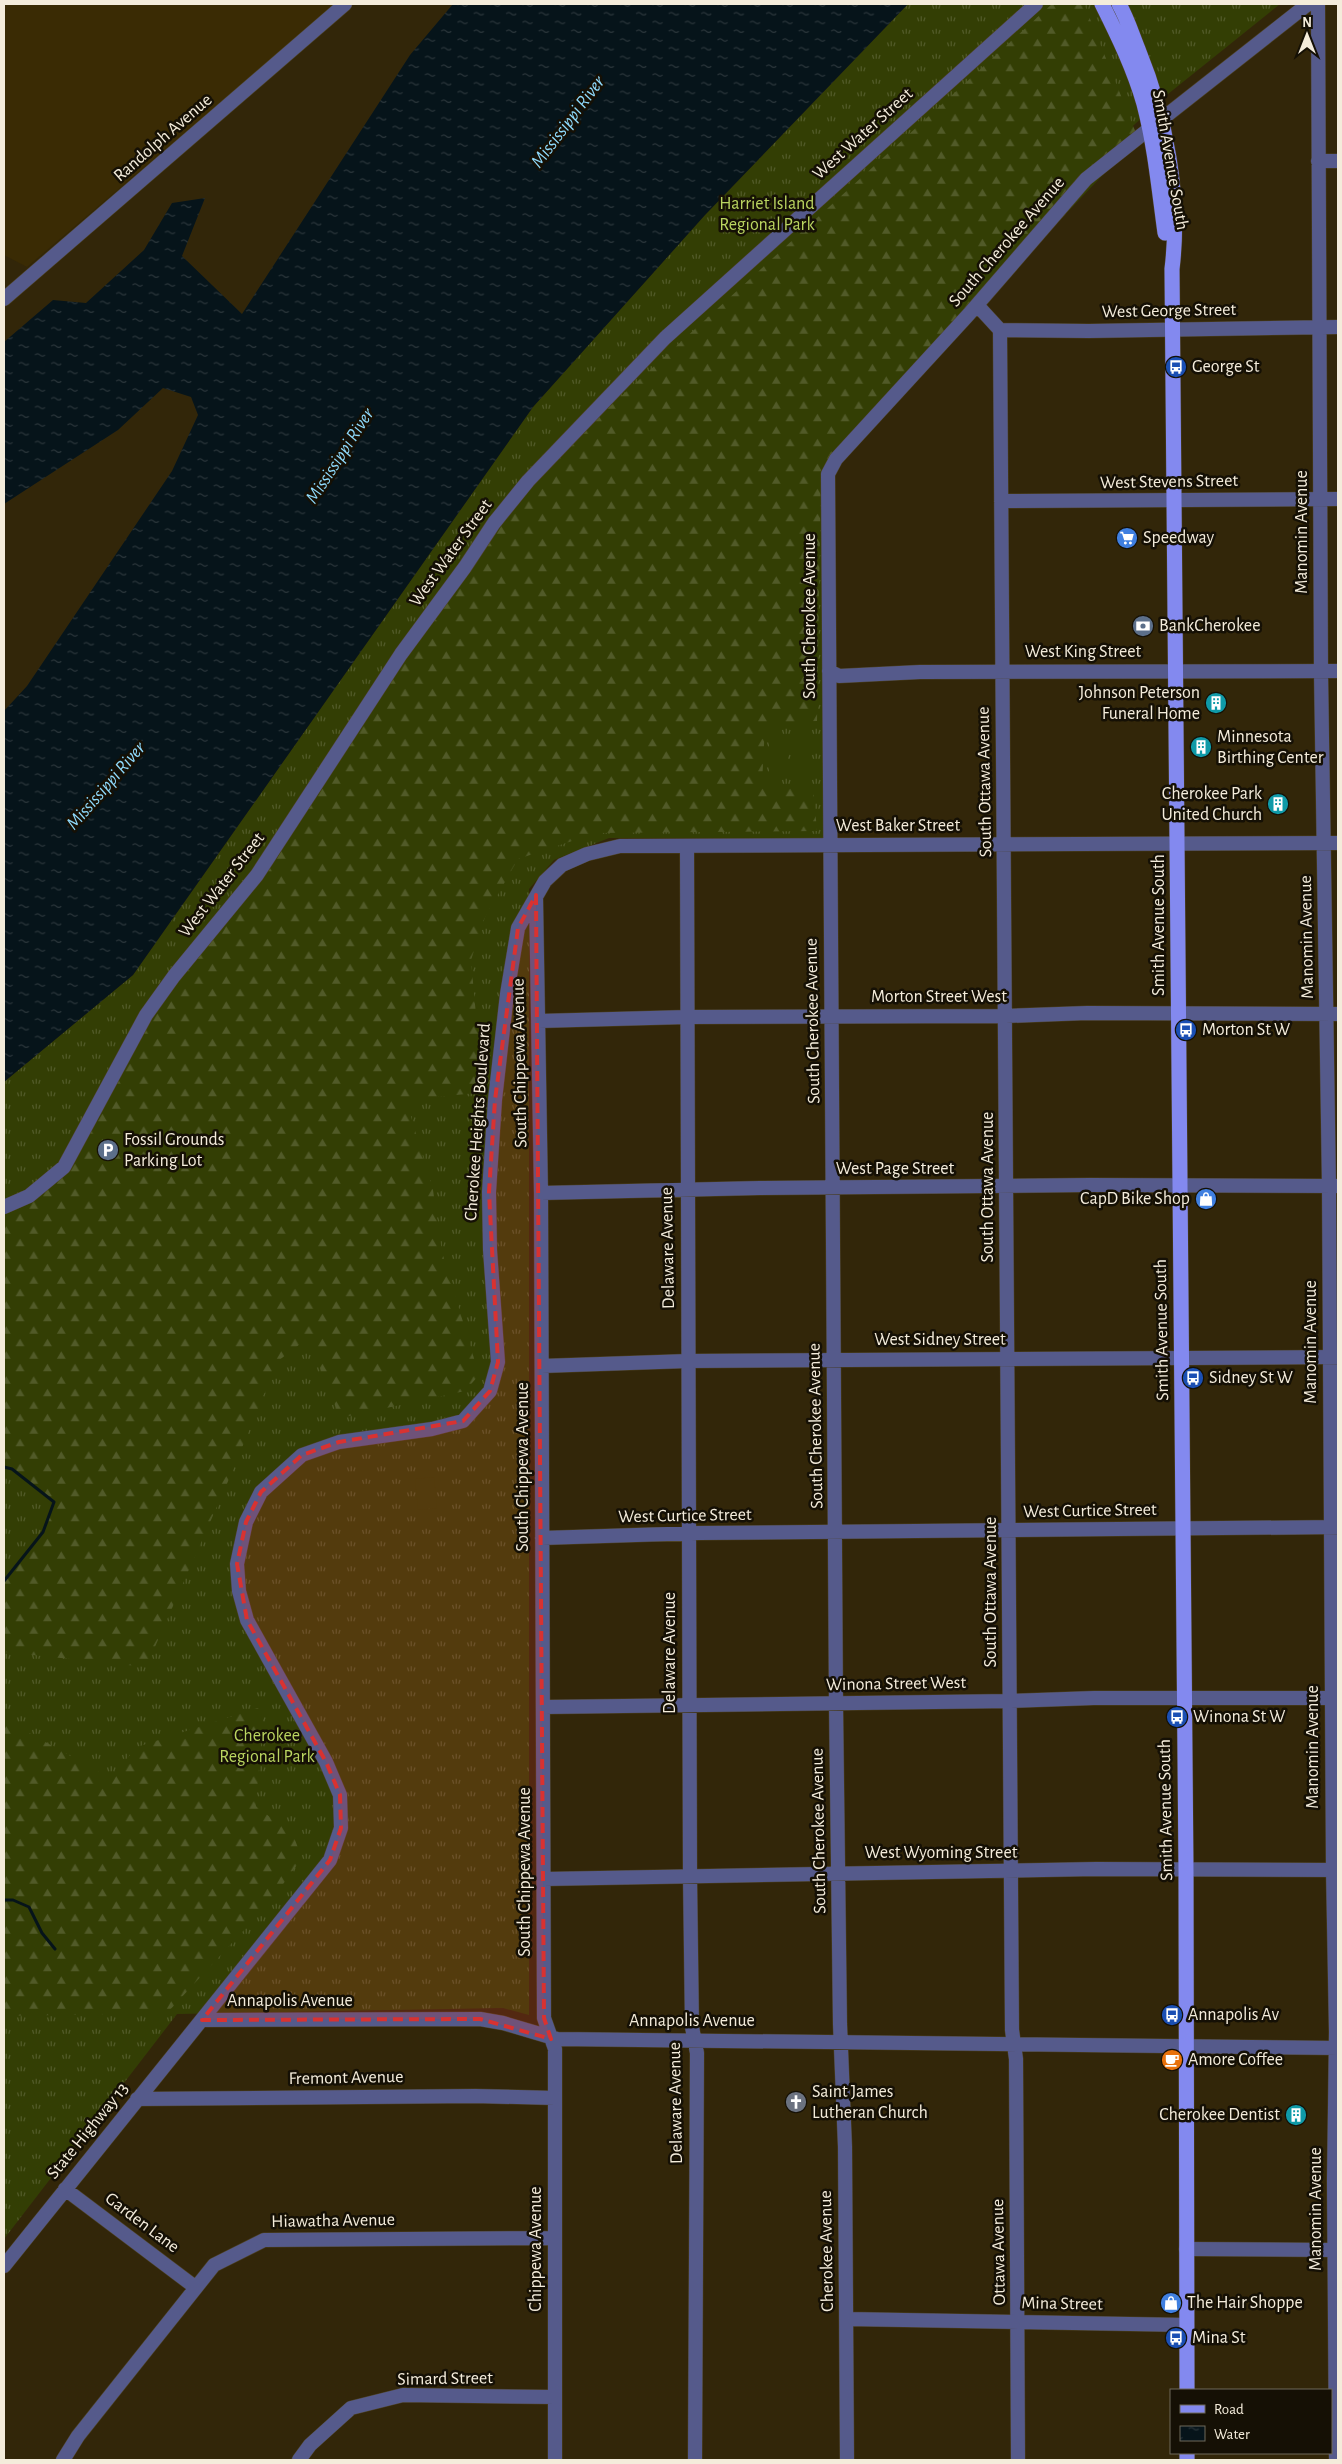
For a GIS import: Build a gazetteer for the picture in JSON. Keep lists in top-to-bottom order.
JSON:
{
  "streets": {
    "main road": ["Smith Avenue South"],
    "street": [
      "West Water Street",
      "Randolph Avenue",
      "South Cherokee Avenue",
      "West George Street",
      "West Stevens Street",
      "Manomin Avenue",
      "West King Street",
      "South Ottawa Avenue",
      "West Baker Street",
      "Morton Street West",
      "South Chippewa Avenue",
      "Cherokee Heights Boulevard",
      "West Page Street",
      "Delaware Avenue",
      "West Sidney Street",
      "West Curtice Street",
      "Winona Street West",
      "West Wyoming Street",
      "Annapolis Avenue",
      "Fremont Avenue",
      "State Highway 13",
      "Hiawatha Avenue",
      "Garden Lane",
      "Chippewa Avenue",
      "Cherokee Avenue",
      "Ottawa Avenue",
      "Mina Street",
      "Simard Street"
    ]
  },
  "crossings": [
    ["Smith Avenue South", "South Cherokee Avenue"],
    ["Smith Avenue South", "West George Street"],
    ["Smith Avenue South", "West Stevens Street"],
    ["Smith Avenue South", "West King Street"],
    ["Smith Avenue South", "West Baker Street"],
    ["Smith Avenue South", "Morton Street West"],
    ["Smith Avenue South", "West Page Street"],
    ["Smith Avenue South", "West Sidney Street"],
    ["Smith Avenue South", "West Curtice Street"],
    ["Smith Avenue South", "Winona Street West"],
    ["Smith Avenue South", "West Wyoming Street"],
    ["Smith Avenue South", "Annapolis Avenue"],
    ["Smith Avenue South", "Mina Street"],
    ["South Cherokee Avenue", "West King Street"],
    ["South Cherokee Avenue", "West Baker Street"],
    ["South Cherokee Avenue", "Morton Street West"],
    ["South Cherokee Avenue", "West Page Street"],
    ["South Cherokee Avenue", "West Sidney Street"],
    ["South Cherokee Avenue", "West Curtice Street"],
    ["South Cherokee Avenue", "Winona Street West"],
    ["South Cherokee Avenue", "West Wyoming Street"],
    ["South Cherokee Avenue", "Annapolis Avenue"],
    ["South Cherokee Avenue", "Cherokee Avenue"],
    ["West George Street", "Manomin Avenue"],
    ["West George Street", "South Ottawa Avenue"],
    ["West Stevens Street", "Manomin Avenue"],
    ["West Stevens Street", "South Ottawa Avenue"],
    ["Manomin Avenue", "West King Street"],
    ["Manomin Avenue", "West Baker Street"],
    ["Manomin Avenue", "Morton Street West"],
    ["Manomin Avenue", "West Page Street"],
    ["Manomin Avenue", "West Sidney Street"],
    ["Manomin Avenue", "West Curtice Street"],
    ["Manomin Avenue", "Winona Street West"],
    ["Manomin Avenue", "West Wyoming Street"],
    ["Manomin Avenue", "Annapolis Avenue"],
    ["West King Street", "South Ottawa Avenue"],
    ["South Ottawa Avenue", "West Baker Street"],
    ["South Ottawa Avenue", "Morton Street West"],
    ["South Ottawa Avenue", "West Page Street"],
    ["South Ottawa Avenue", "West Sidney Street"],
    ["South Ottawa Avenue", "West Curtice Street"],
    ["South Ottawa Avenue", "Winona Street West"],
    ["South Ottawa Avenue", "West Wyoming Street"],
    ["South Ottawa Avenue", "Annapolis Avenue"],
    ["South Ottawa Avenue", "Ottawa Avenue"],
    ["West Baker Street", "South Chippewa Avenue"],
    ["West Baker Street", "Cherokee Heights Boulevard"],
    ["West Baker Street", "Delaware Avenue"],
    ["Morton Street West", "South Chippewa Avenue"],
    ["Morton Street West", "Delaware Avenue"],
    ["South Chippewa Avenue", "Cherokee Heights Boulevard"],
    ["South Chippewa Avenue", "West Page Street"],
    ["South Chippewa Avenue", "West Sidney Street"],
    ["South Chippewa Avenue", "West Curtice Street"],
    ["South Chippewa Avenue", "Winona Street West"],
    ["South Chippewa Avenue", "West Wyoming Street"],
    ["South Chippewa Avenue", "Annapolis Avenue"],
    ["South Chippewa Avenue", "Chippewa Avenue"],
    ["Cherokee Heights Boulevard", "Annapolis Avenue"],
    ["Cherokee Heights Boulevard", "State Highway 13"],
    ["West Page Street", "Delaware Avenue"],
    ["Delaware Avenue", "West Sidney Street"],
    ["Delaware Avenue", "West Curtice Street"],
    ["Delaware Avenue", "Winona Street West"],
    ["Delaware Avenue", "West Wyoming Street"],
    ["Delaware Avenue", "Annapolis Avenue"],
    ["Annapolis Avenue", "State Highway 13"],
    ["Annapolis Avenue", "Chippewa Avenue"],
    ["Annapolis Avenue", "Cherokee Avenue"],
    ["Annapolis Avenue", "Ottawa Avenue"],
    ["Fremont Avenue", "State Highway 13"],
    ["Fremont Avenue", "Chippewa Avenue"],
    ["State Highway 13", "Garden Lane"],
    ["Hiawatha Avenue", "Garden Lane"],
    ["Hiawatha Avenue", "Chippewa Avenue"],
    ["Chippewa Avenue", "Simard Street"],
    ["Cherokee Avenue", "Mina Street"],
    ["Ottawa Avenue", "Mina Street"]
  ],
  "water": ["Mississippi River"],
  "parks": ["Harriet Island Regional Park", "Cherokee Regional Park"],
  "places": {
    "bus stop": [
      "George St",
      "Morton St W",
      "Sidney St W",
      "Winona St W",
      "Annapolis Av",
      "Mina St"
    ],
    "supermarket": ["Speedway"],
    "bank": ["BankCherokee"],
    "building": [
      "Johnson Peterson Funeral Home",
      "Minnesota Birthing Center",
      "Cherokee Park United Church",
      "Cherokee Dentist"
    ],
    "parking": ["Fossil Grounds Parking Lot"],
    "shop": ["CapD Bike Shop", "The Hair Shoppe"],
    "cafe": ["Amore Coffee"],
    "church": ["Saint James Lutheran Church"]
  },
  "legend": ["Road", "Water"],
  "north": "top"
}
